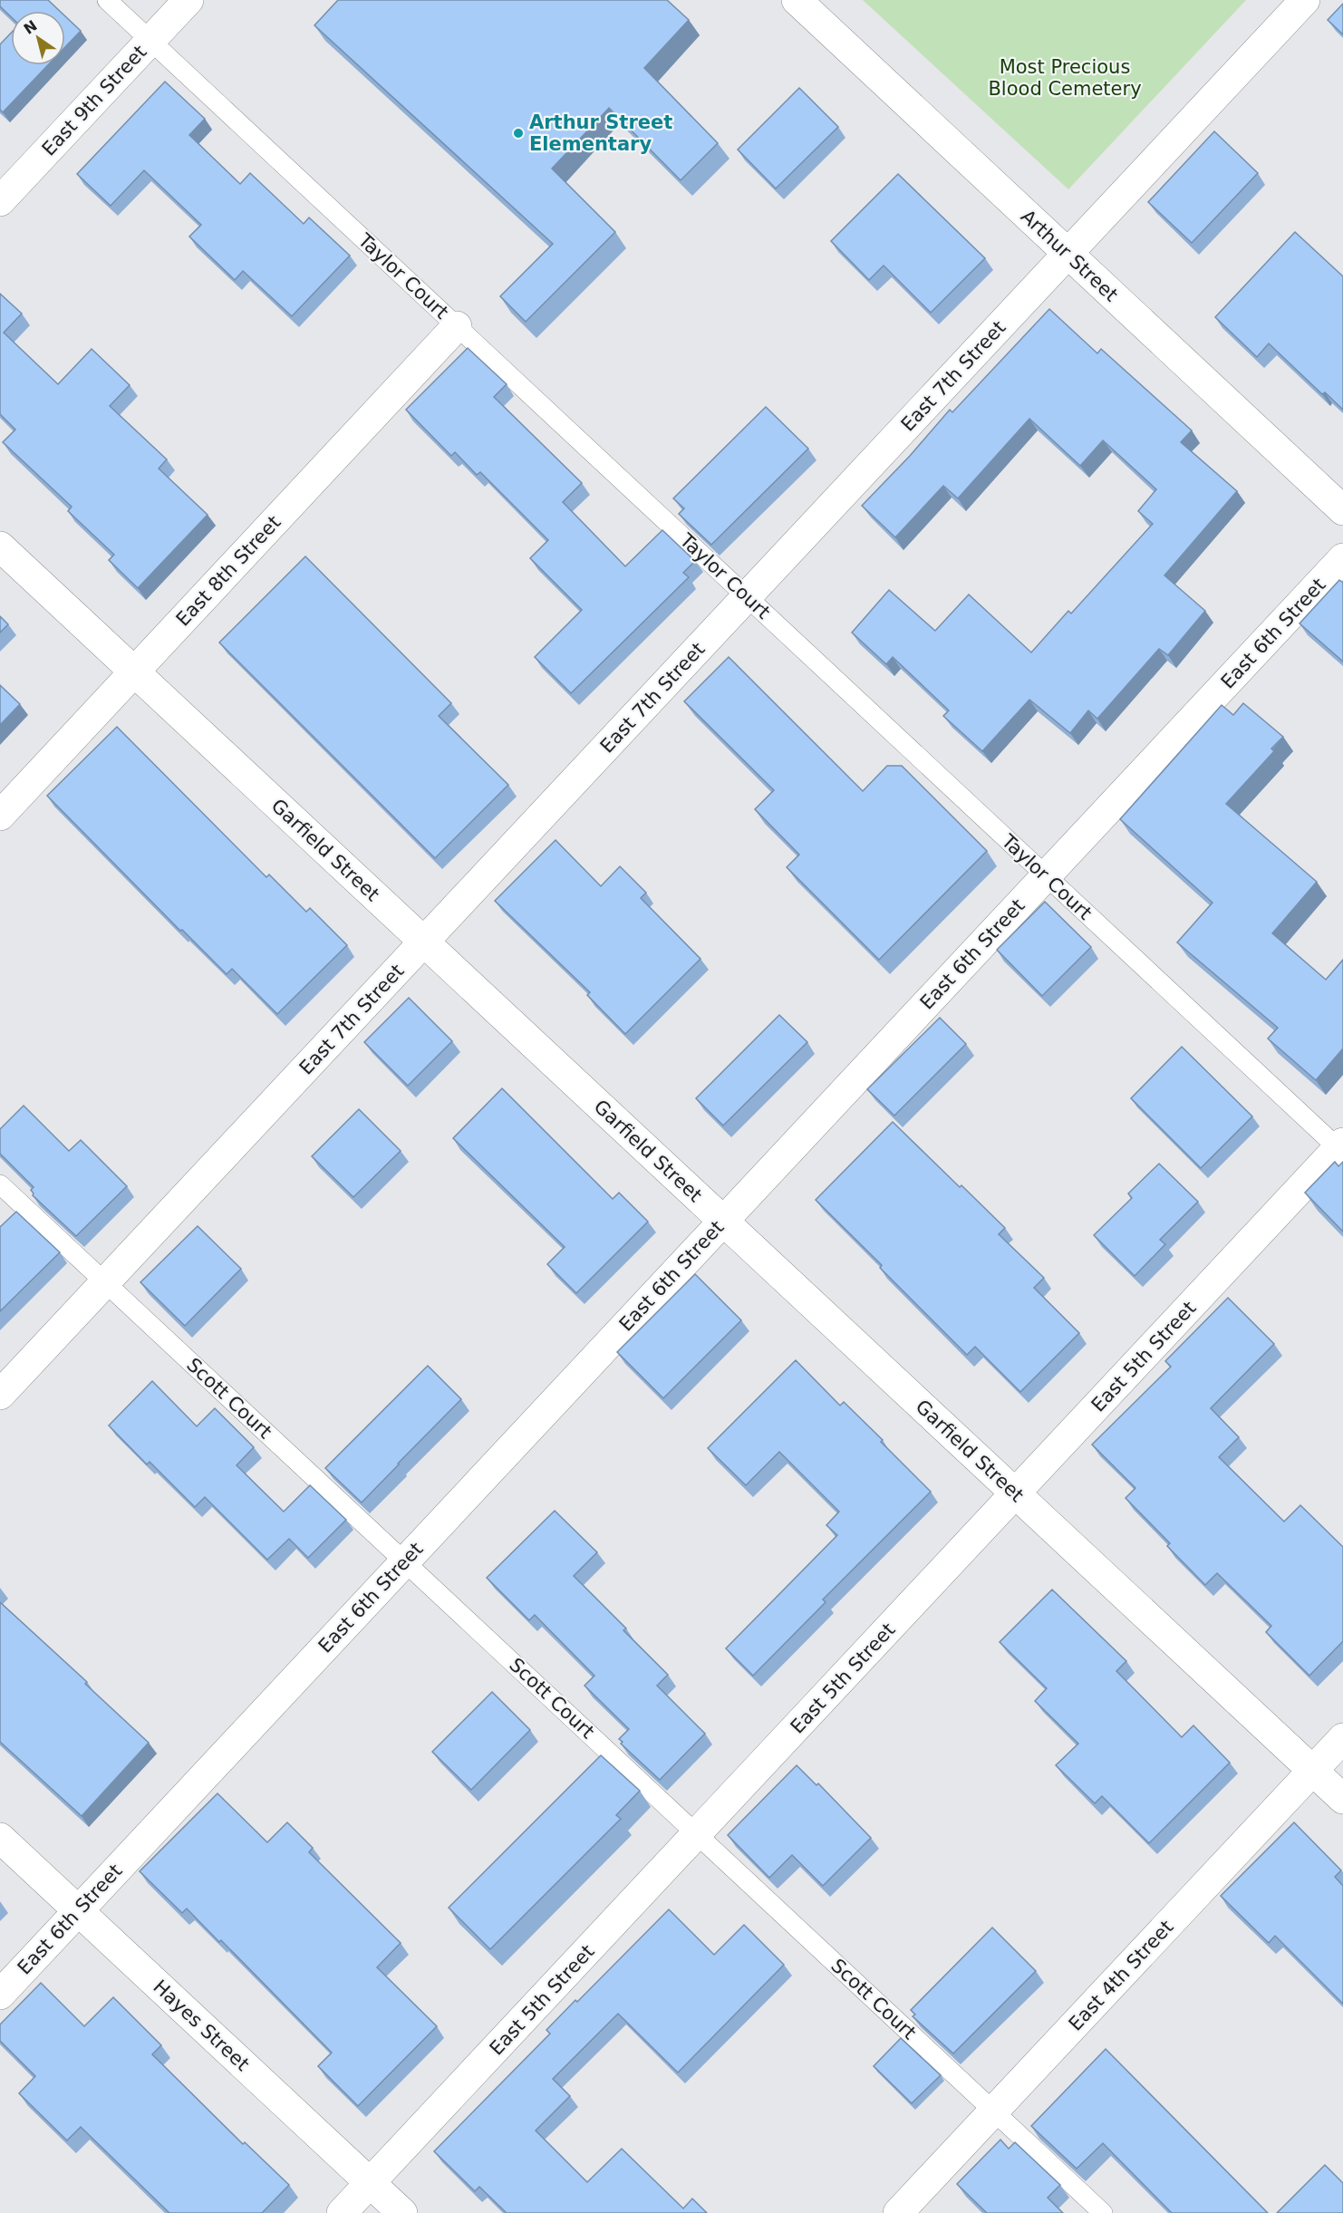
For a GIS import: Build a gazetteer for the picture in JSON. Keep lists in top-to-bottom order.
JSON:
{
  "streets": {
    "street": [
      "East 9th Street",
      "Arthur Street",
      "East 7th Street",
      "East 8th Street",
      "East 6th Street",
      "Garfield Street",
      "East 5th Street",
      "East 4th Street",
      "Hayes Street"
    ],
    "lane": ["Taylor Court", "Scott Court"]
  },
  "crossings": [
    ["East 9th Street", "Taylor Court"],
    ["Arthur Street", "East 7th Street"],
    ["Taylor Court", "East 7th Street"],
    ["Taylor Court", "East 8th Street"],
    ["Taylor Court", "East 6th Street"],
    ["Taylor Court", "East 5th Street"],
    ["East 7th Street", "Garfield Street"],
    ["East 7th Street", "Scott Court"],
    ["East 8th Street", "Garfield Street"],
    ["East 6th Street", "Garfield Street"],
    ["East 6th Street", "Scott Court"],
    ["East 6th Street", "Hayes Street"],
    ["Garfield Street", "East 5th Street"],
    ["Garfield Street", "East 4th Street"],
    ["East 5th Street", "Scott Court"],
    ["East 5th Street", "Hayes Street"],
    ["Scott Court", "East 4th Street"]
  ],
  "parks": ["Most Precious Blood Cemetery"],
  "places": ["Arthur Street Elementary"],
  "north": "top left"
}
